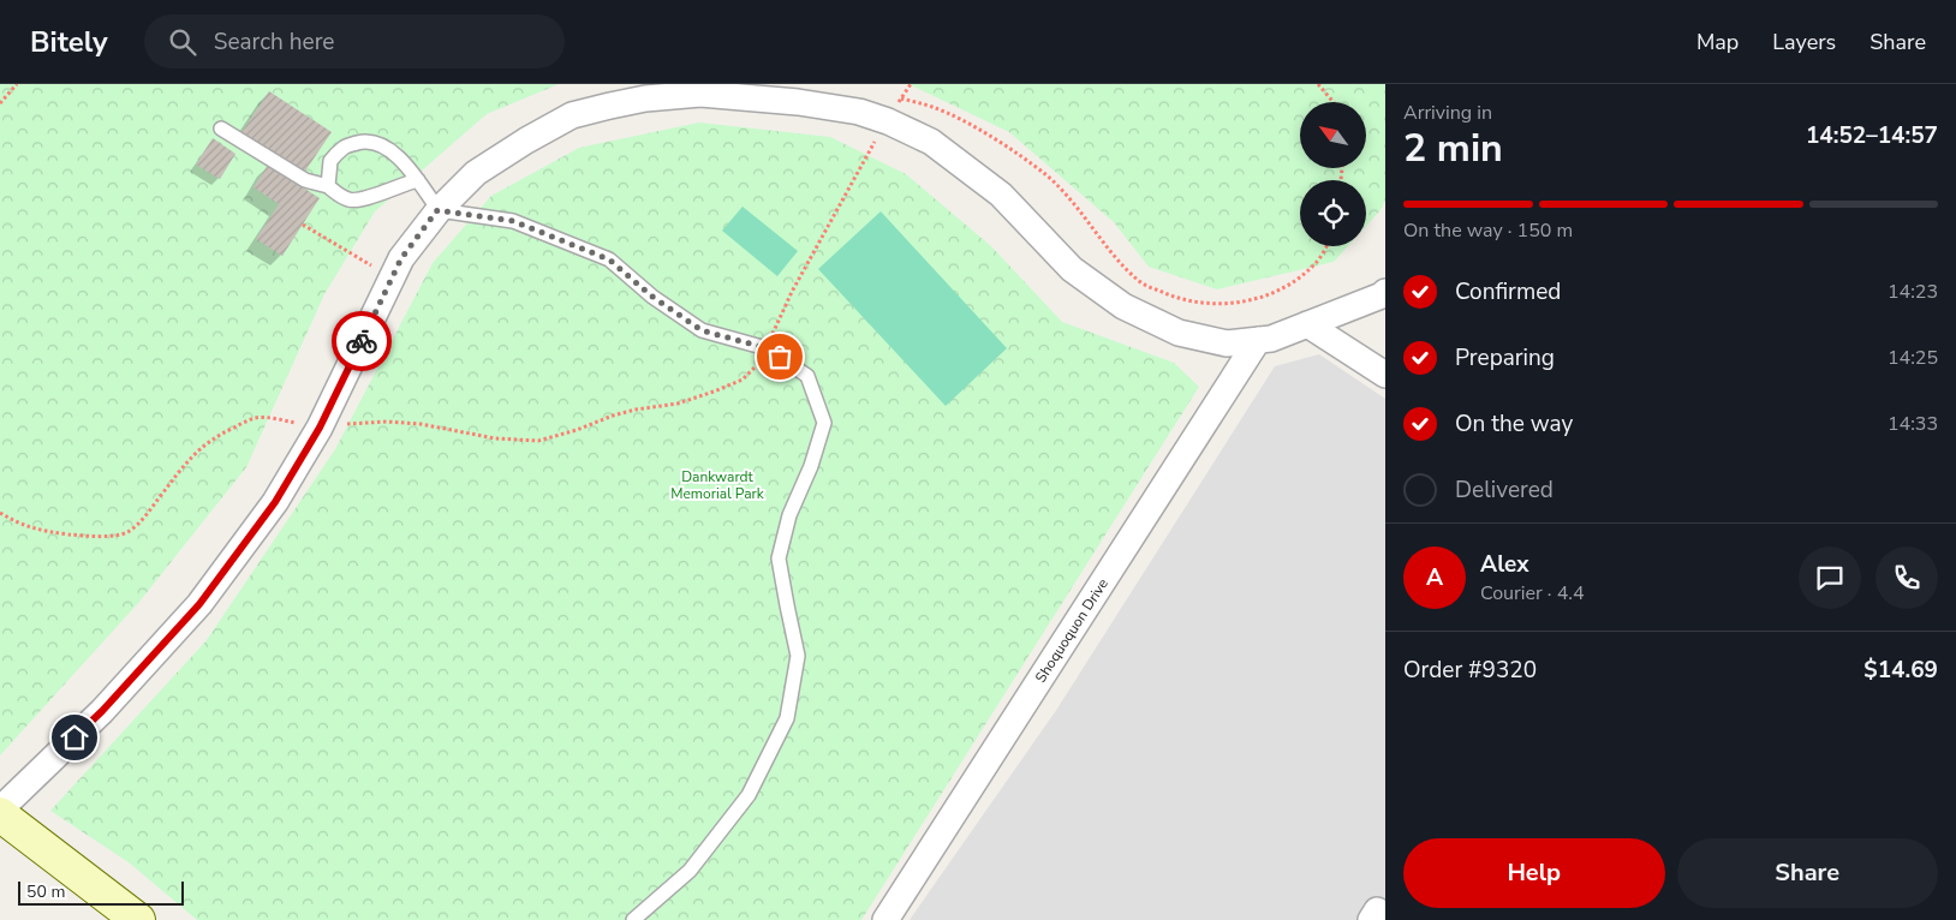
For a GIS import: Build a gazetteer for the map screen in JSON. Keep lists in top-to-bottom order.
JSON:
{
  "streets": {
    "street": ["Shoquoquon Drive"]
  },
  "parks": ["Dankwardt Memorial Park"],
  "scale_bar": "50 m",
  "north": "top left",
  "page": {
    "header": "Bitely",
    "search": "Search here",
    "nav": ["Map", "Layers", "Share"],
    "heading": ["2 min", "Arriving in", "14:52–14:57"],
    "panel": [
      "Alex",
      "Courier · 4.4",
      "Order #9320",
      "$14.69"
    ],
    "bar": "On the way · 150 m",
    "list": [
      ["Confirmed", "14:23"],
      ["Preparing", "14:25"],
      ["On the way", "14:33"],
      "Delivered"
    ],
    "round": "A",
    "buttons": ["Help", "Share"],
    "scale": "50 m"
  }
}
